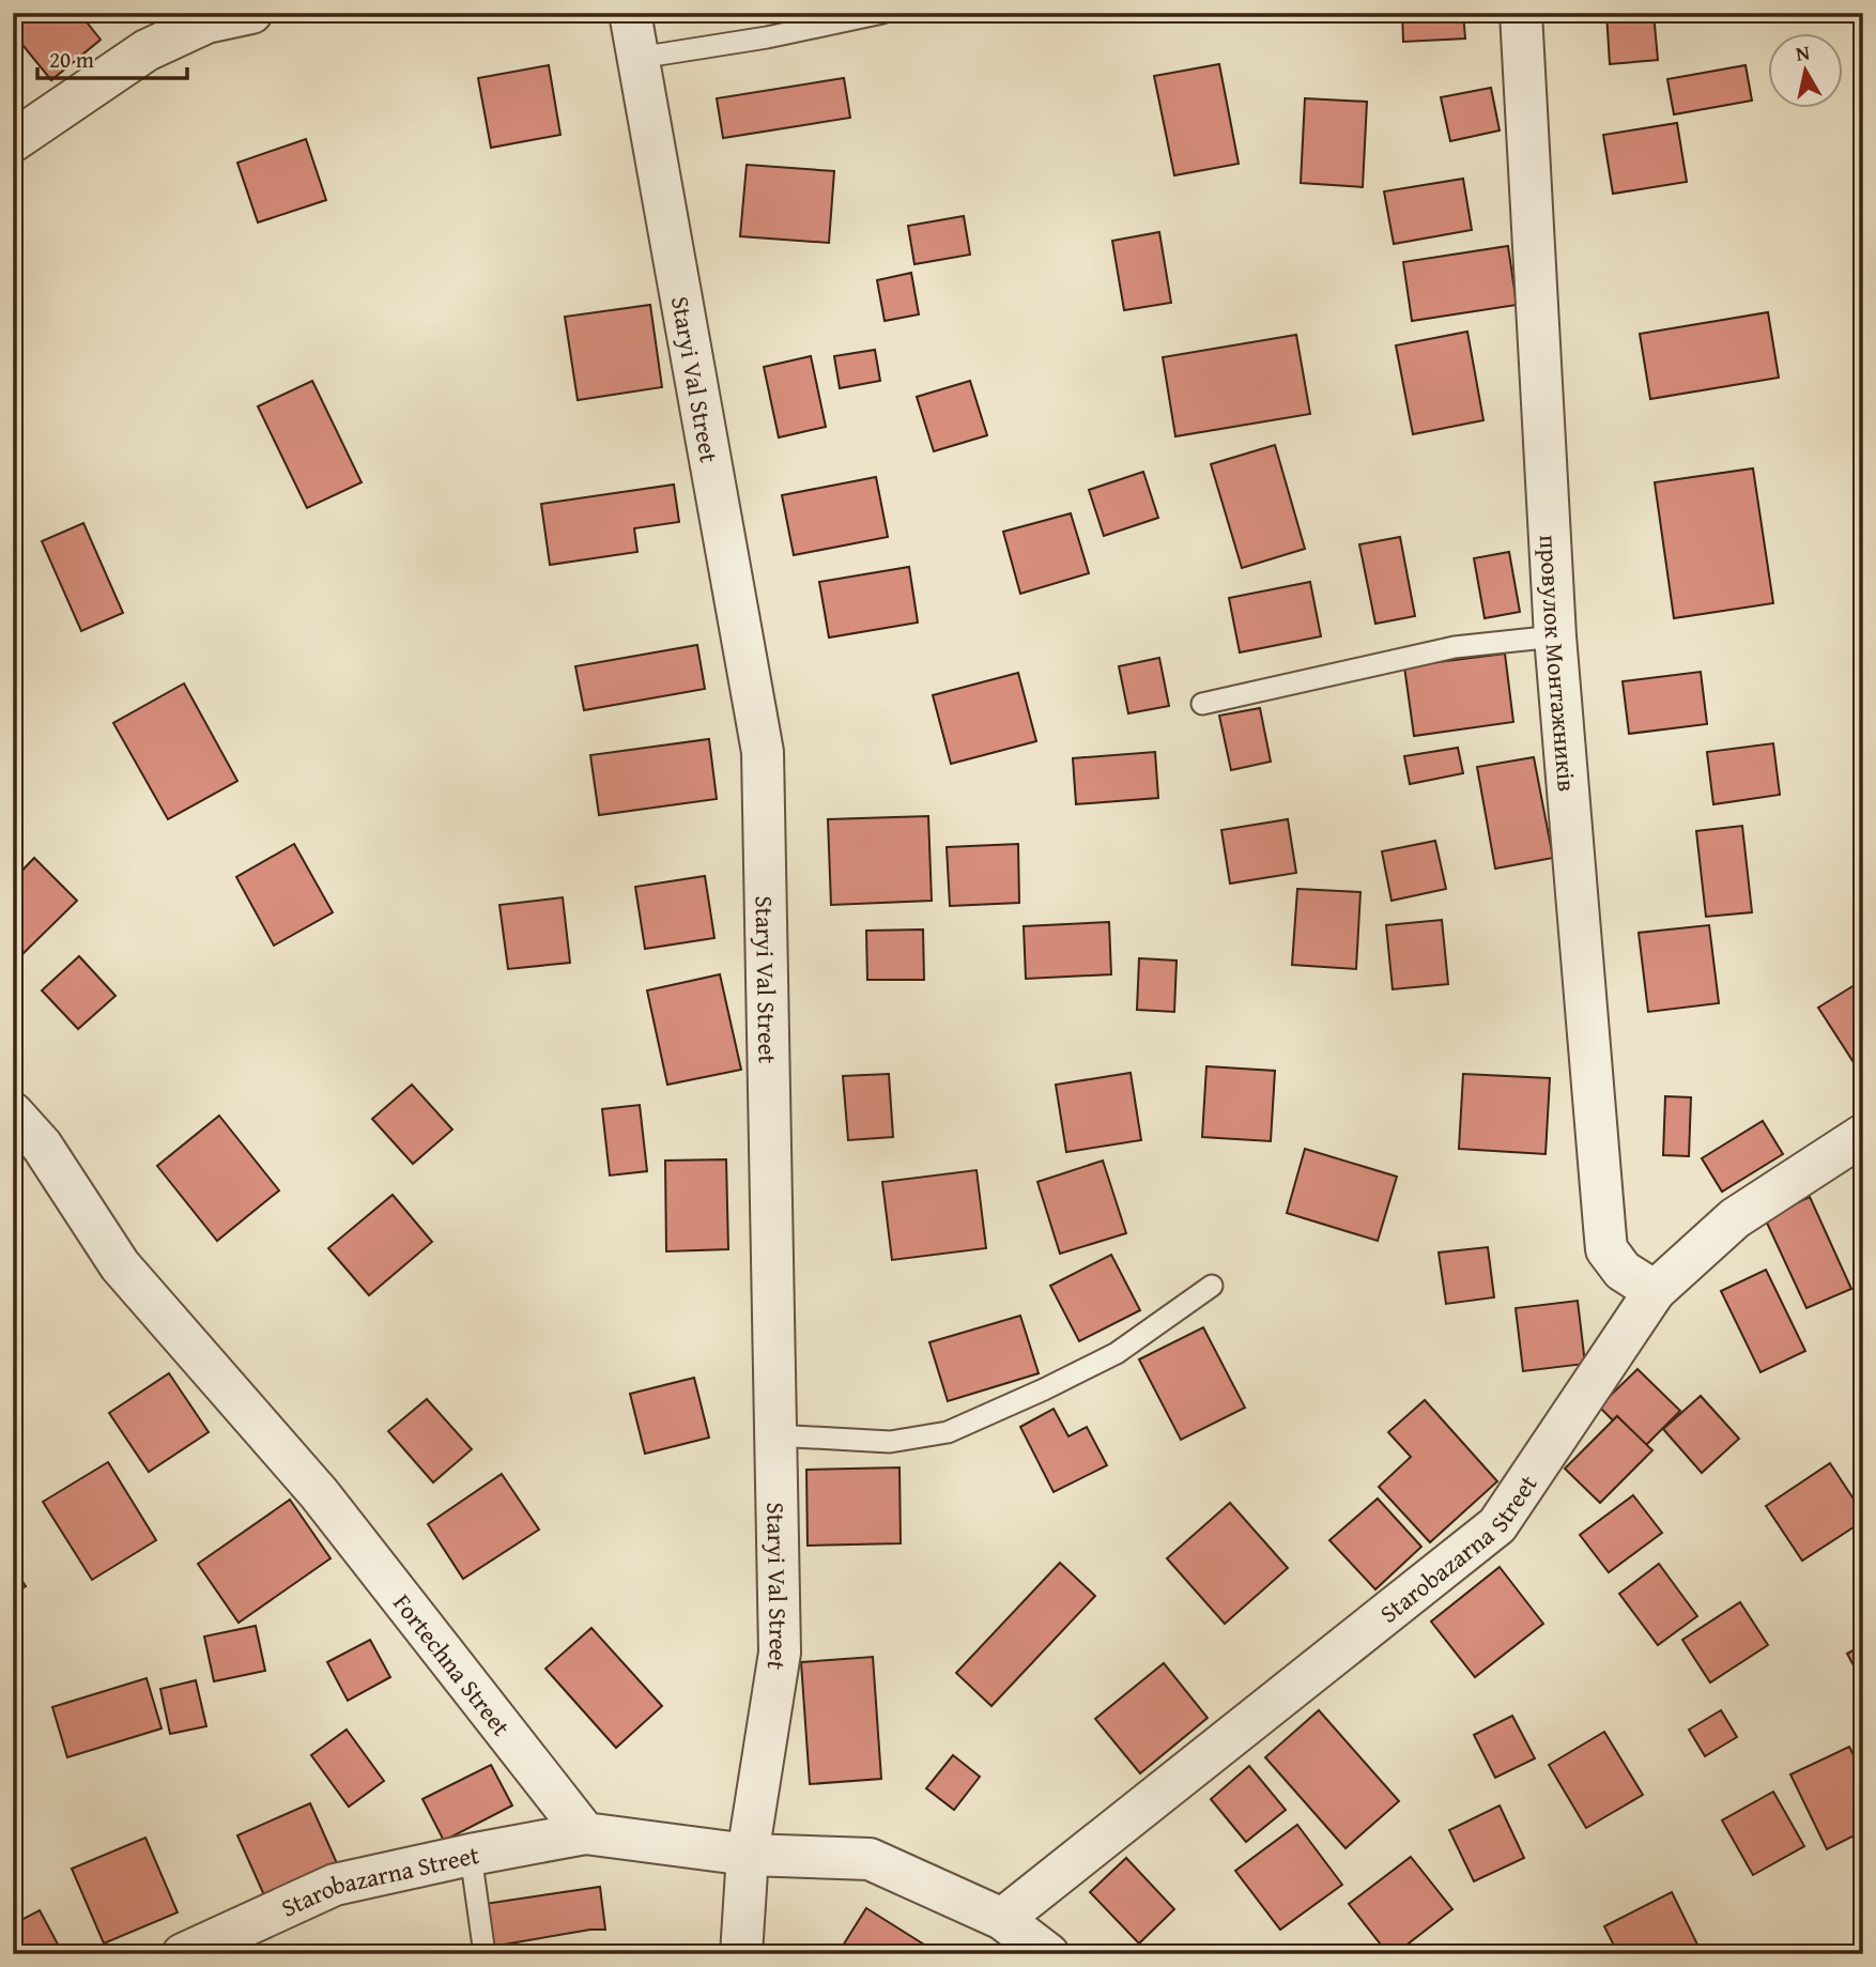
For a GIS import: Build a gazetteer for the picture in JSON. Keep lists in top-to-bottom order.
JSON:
{
  "streets": {
    "street": [
      "Staryi Val Street",
      "провулок Монтажників",
      "Starobazarna Street",
      "Fortechna Street"
    ]
  },
  "crossings": [
    ["провулок Монтажників", "Starobazarna Street"],
    ["Starobazarna Street", "Fortechna Street"]
  ],
  "scale_bar": "20 m",
  "north": "top"
}
